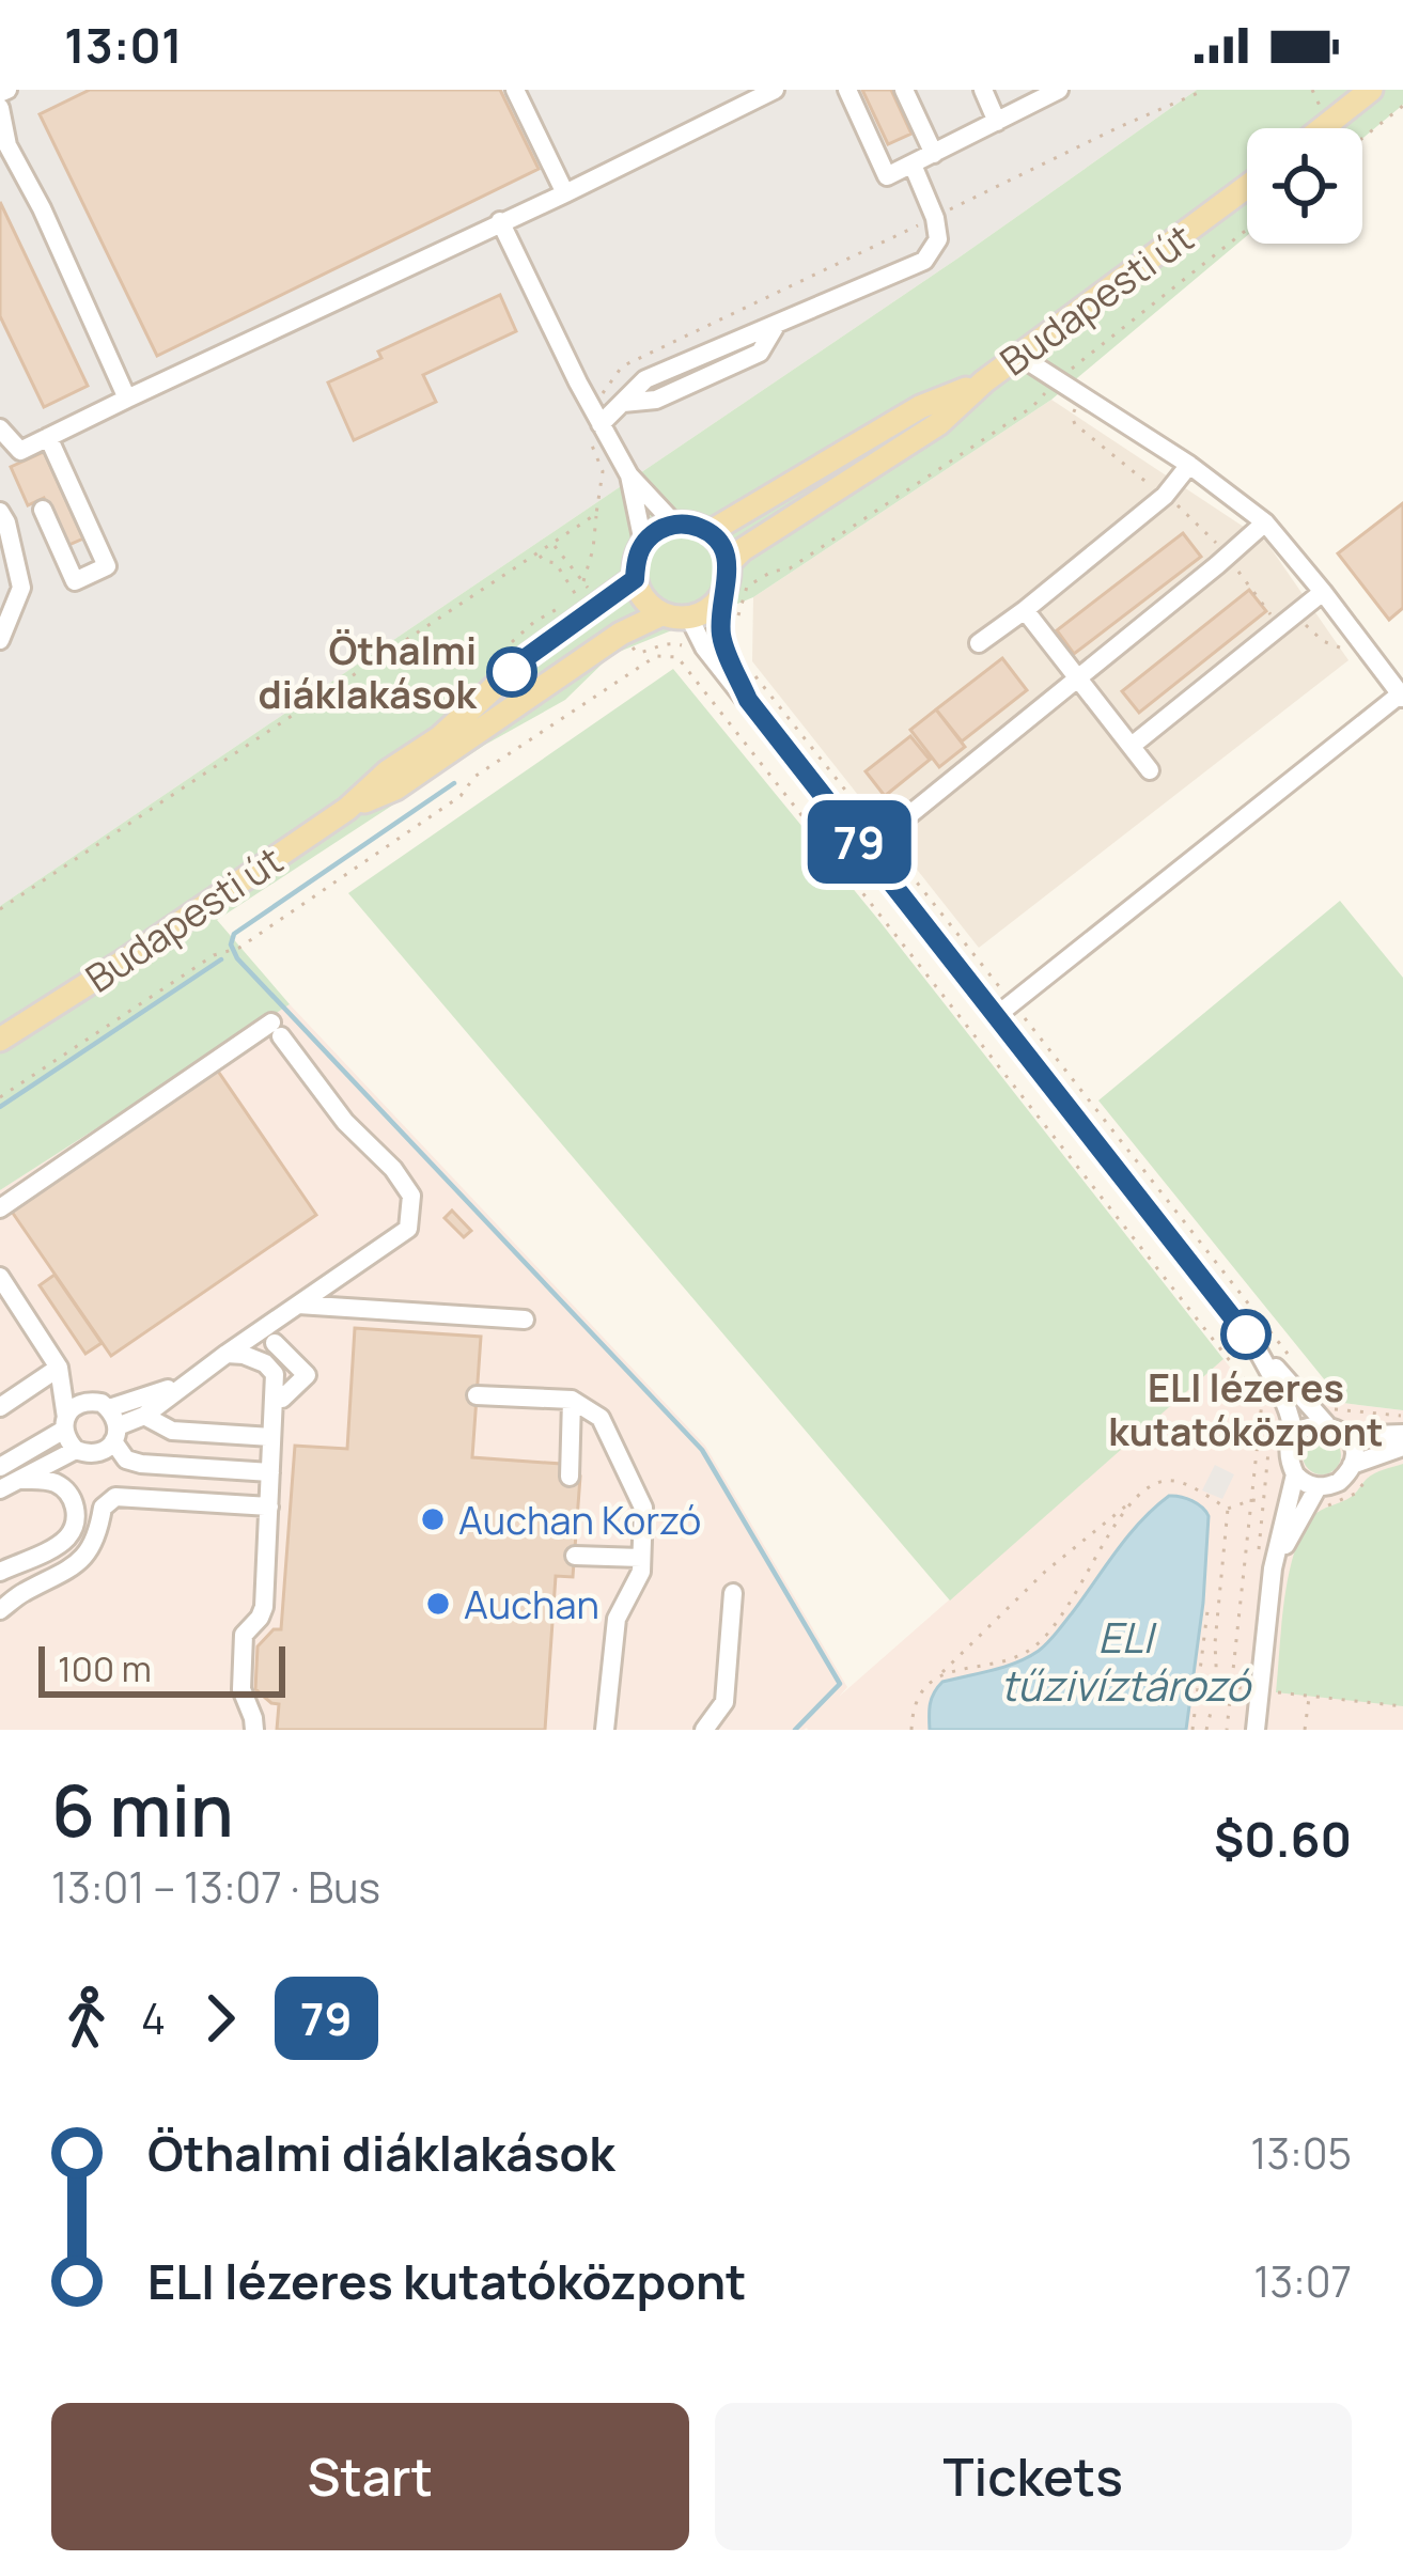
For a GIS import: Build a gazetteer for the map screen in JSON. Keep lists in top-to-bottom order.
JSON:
{
  "streets": {
    "main road": ["Budapesti út"]
  },
  "water": ["ELI tűzivíztározó"],
  "places": [
    "Öthalmi diáklakások",
    "ELI lézeres kutatóközpont",
    "Auchan Korzó",
    "Auchan"
  ],
  "lines": ["bus line 79"],
  "scale_bar": "100 m",
  "page": {
    "status": "13:01",
    "on_map": "79",
    "scale": "100 m",
    "heading": ["6 min", "13:01 – 13:07 · Bus", "$0.60"],
    "legs": ["4", "79"],
    "list": [
      {
        "name": "Öthalmi diáklakások",
        "value": "13:05"
      },
      {
        "name": "ELI lézeres kutatóközpont",
        "value": "13:07"
      }
    ],
    "buttons": ["Start", "Tickets"]
  }
}
